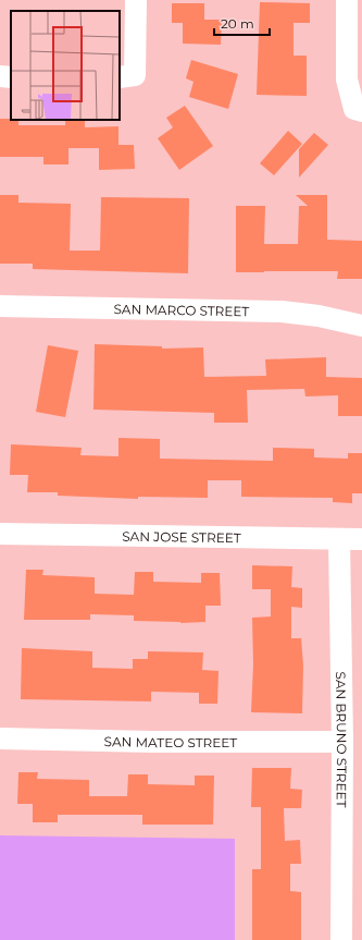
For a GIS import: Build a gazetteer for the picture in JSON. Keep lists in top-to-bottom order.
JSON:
{
  "streets": {
    "street": [
      "SAN MARCO STREET",
      "SAN JOSE STREET",
      "SAN BRUNO STREET",
      "SAN MATEO STREET"
    ]
  },
  "crossings": [
    ["SAN JOSE STREET", "SAN BRUNO STREET"],
    ["SAN BRUNO STREET", "SAN MATEO STREET"]
  ],
  "scale_bar": "20 m"
}
